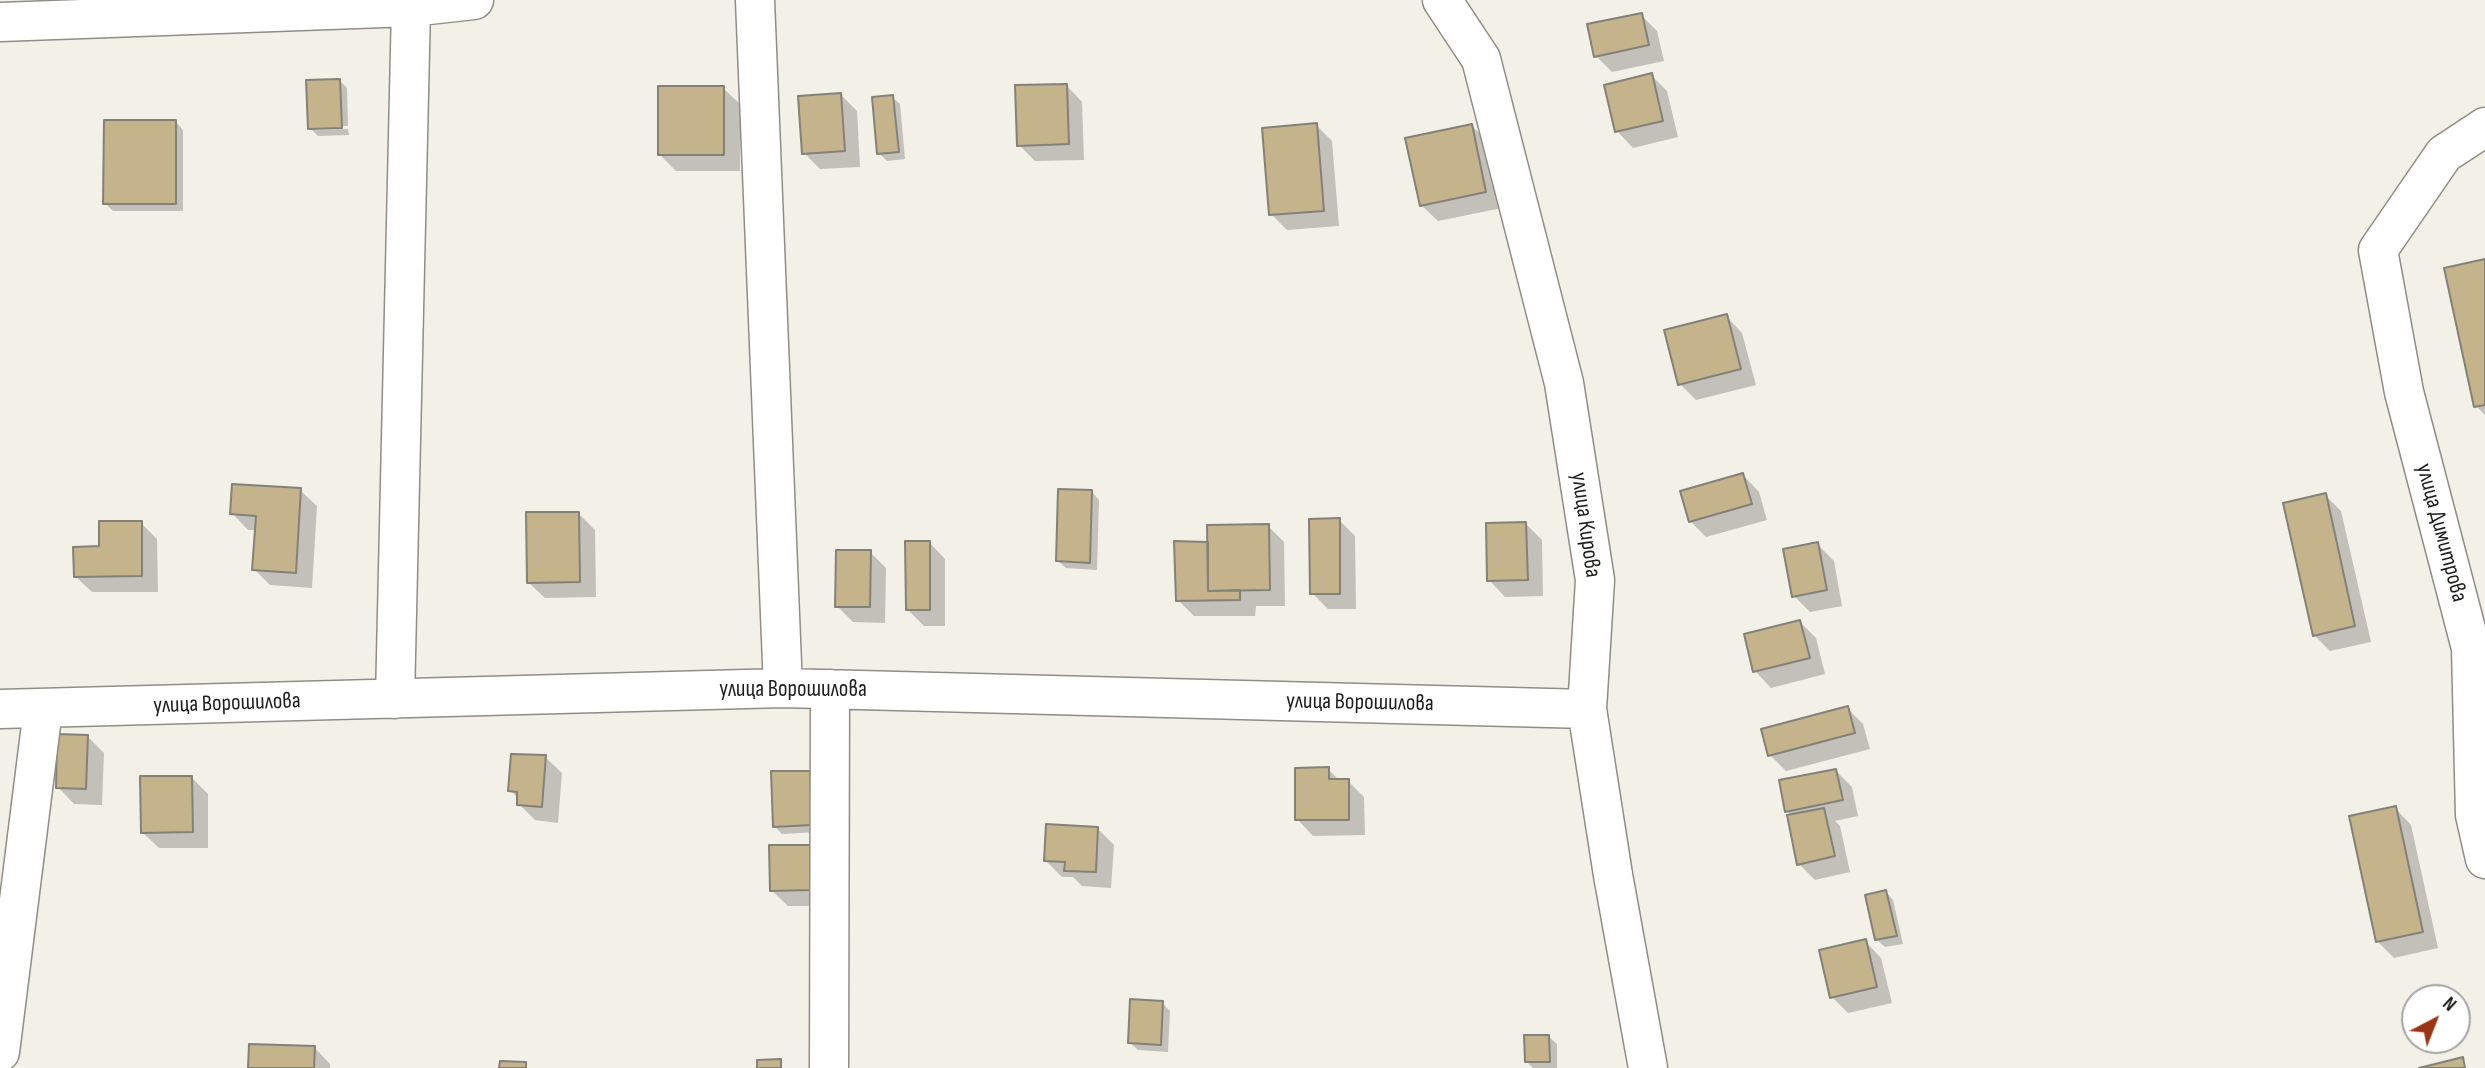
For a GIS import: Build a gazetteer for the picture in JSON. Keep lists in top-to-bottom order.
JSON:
{
  "streets": {
    "street": ["улица Кирова", "улица Димитрова", "улица Ворошилова"]
  },
  "crossings": [
    ["улица Кирова", "улица Ворошилова"]
  ],
  "north": "top right"
}
